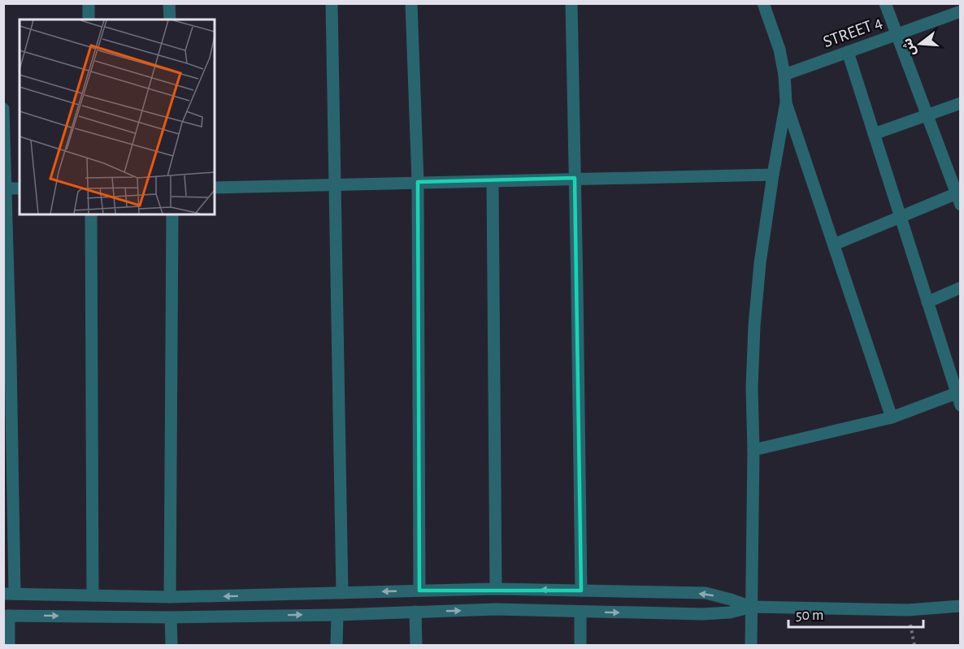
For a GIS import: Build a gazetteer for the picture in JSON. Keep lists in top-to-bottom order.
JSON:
{
  "streets": {
    "street": ["STREET 4"]
  },
  "scale_bar": "50 m",
  "north": "left"
}
